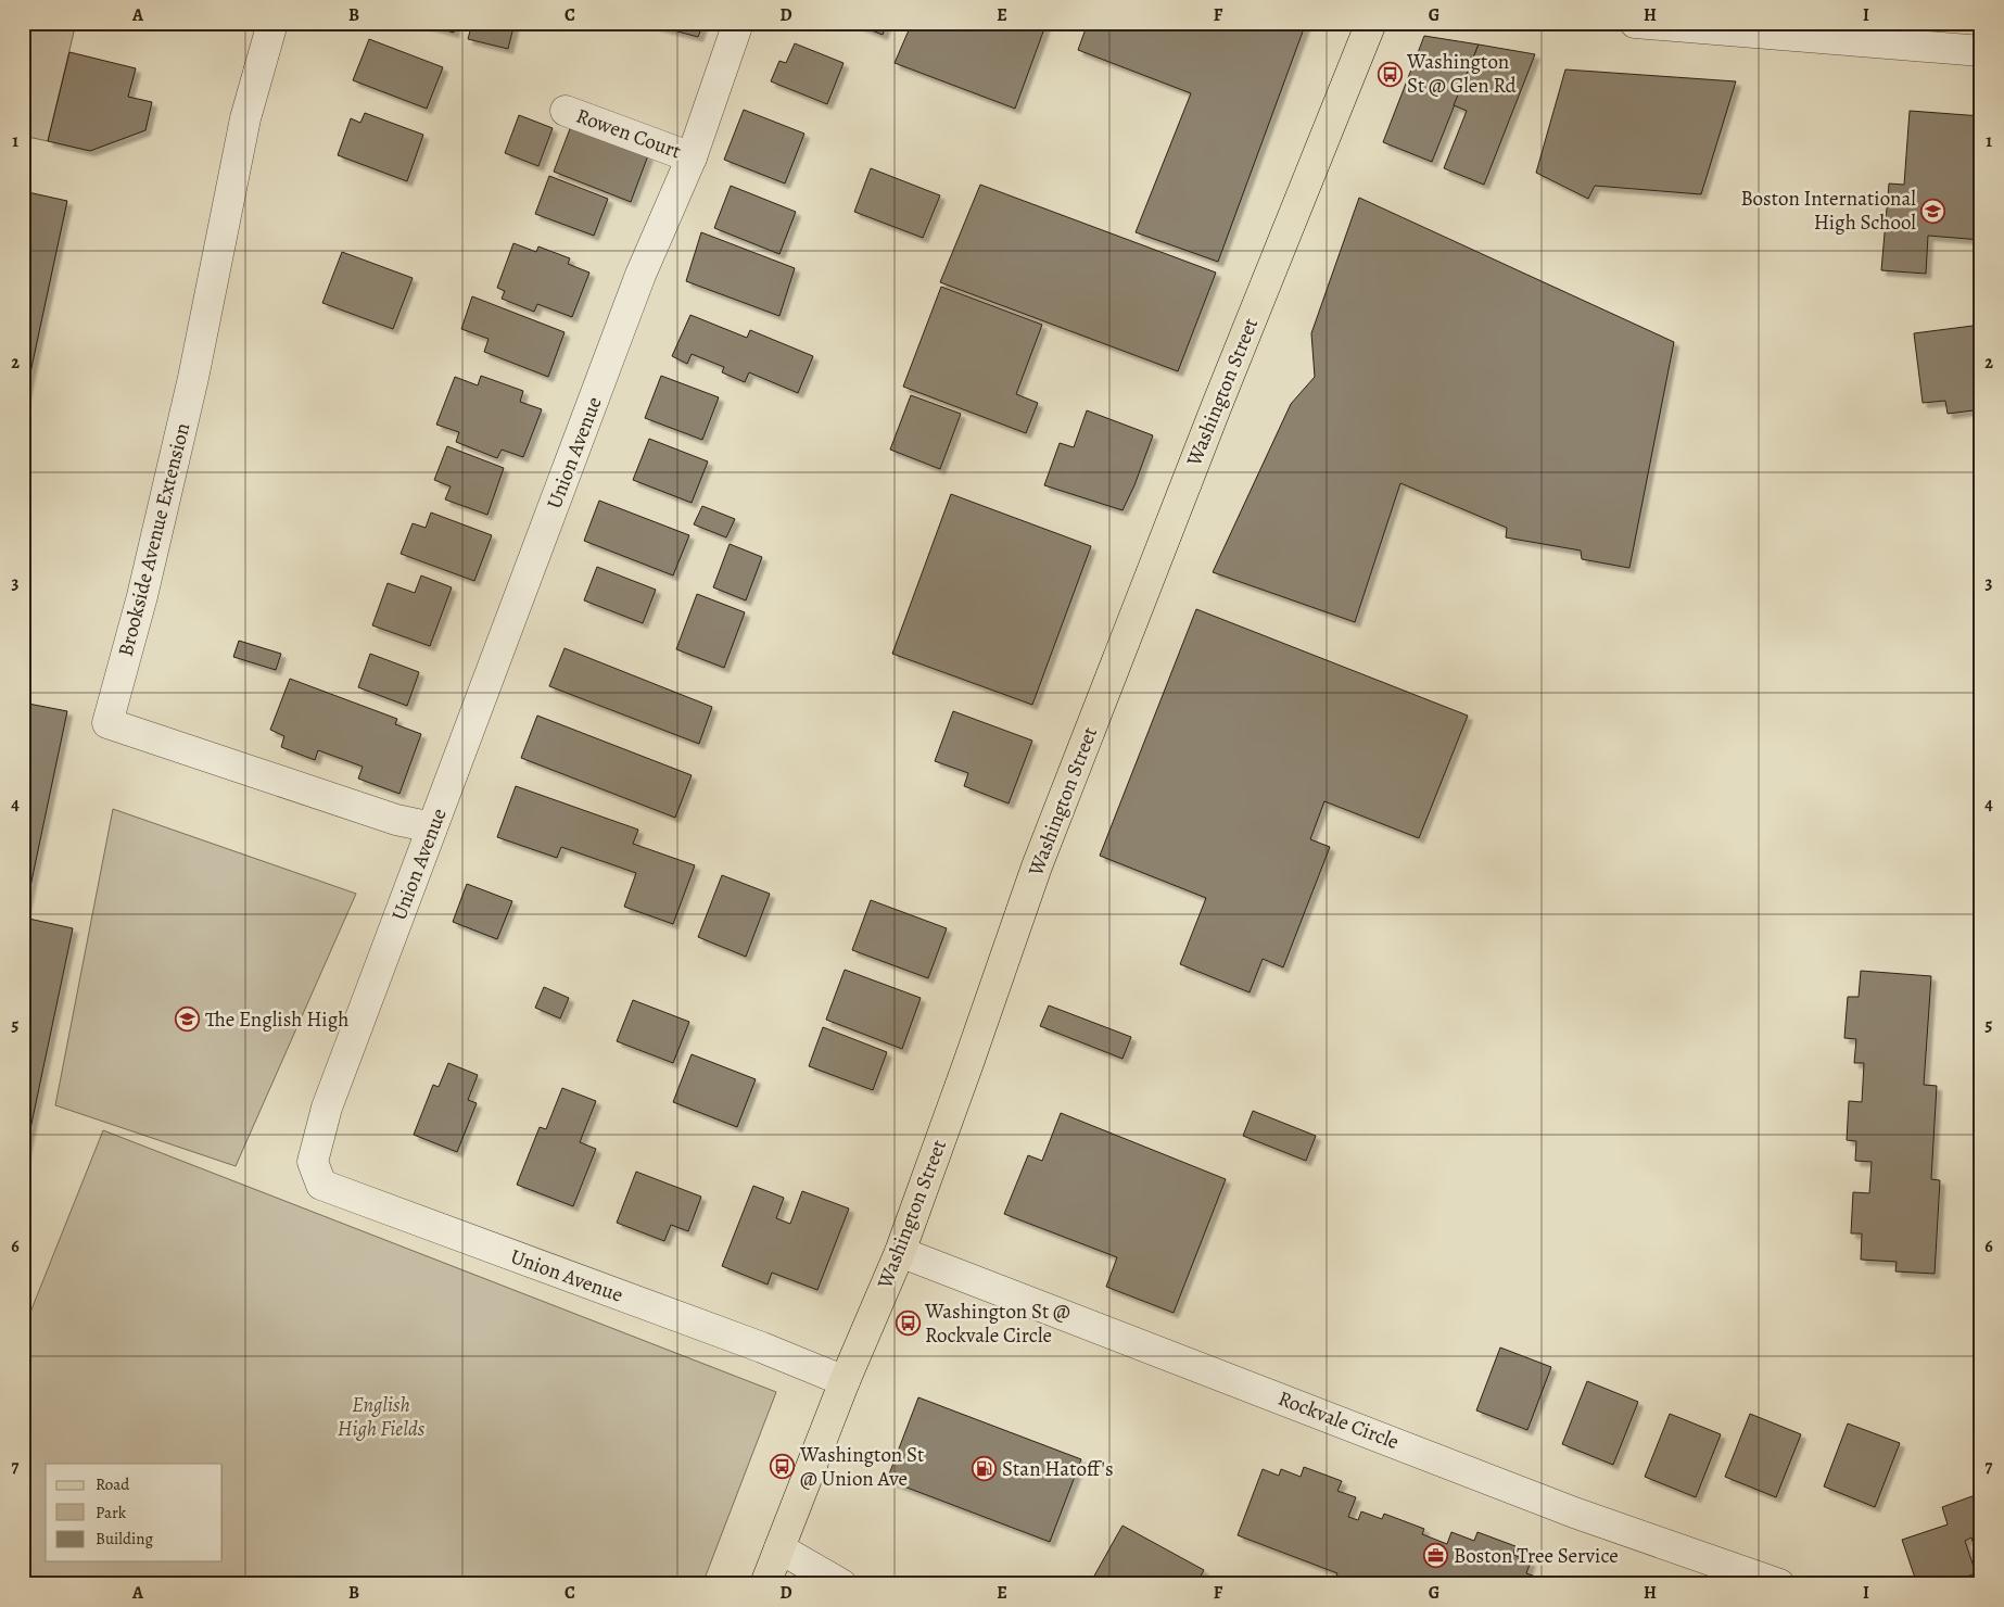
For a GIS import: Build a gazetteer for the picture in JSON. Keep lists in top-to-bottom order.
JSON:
{
  "streets": {
    "main road": ["Washington Street"],
    "street": [
      "Rowen Court",
      "Union Avenue",
      "Brookside Avenue Extension",
      "Rockvale Circle"
    ]
  },
  "crossings": [
    ["Rowen Court", "Union Avenue"],
    ["Washington Street", "Union Avenue"],
    ["Washington Street", "Rockvale Circle"],
    ["Union Avenue", "Brookside Avenue Extension"]
  ],
  "parks": ["English High Fields"],
  "places": {
    "bus stop": ["Washington St @ Glen Rd", "Washington St @ Rockvale Circle", "Washington St @ Union Ave"],
    "school or university": ["Boston International High School", "The English High"],
    "fuel station": ["Stan Hatoff's"],
    "office": ["Boston Tree Service"]
  },
  "legend": ["Road", "Park", "Building"],
  "grid": {
    "columns": [
      "A",
      "B",
      "C",
      "D",
      "E",
      "F",
      "G",
      "H",
      "I"
    ],
    "rows": [
      "1",
      "2",
      "3",
      "4",
      "5",
      "6",
      "7"
    ]
  }
}
